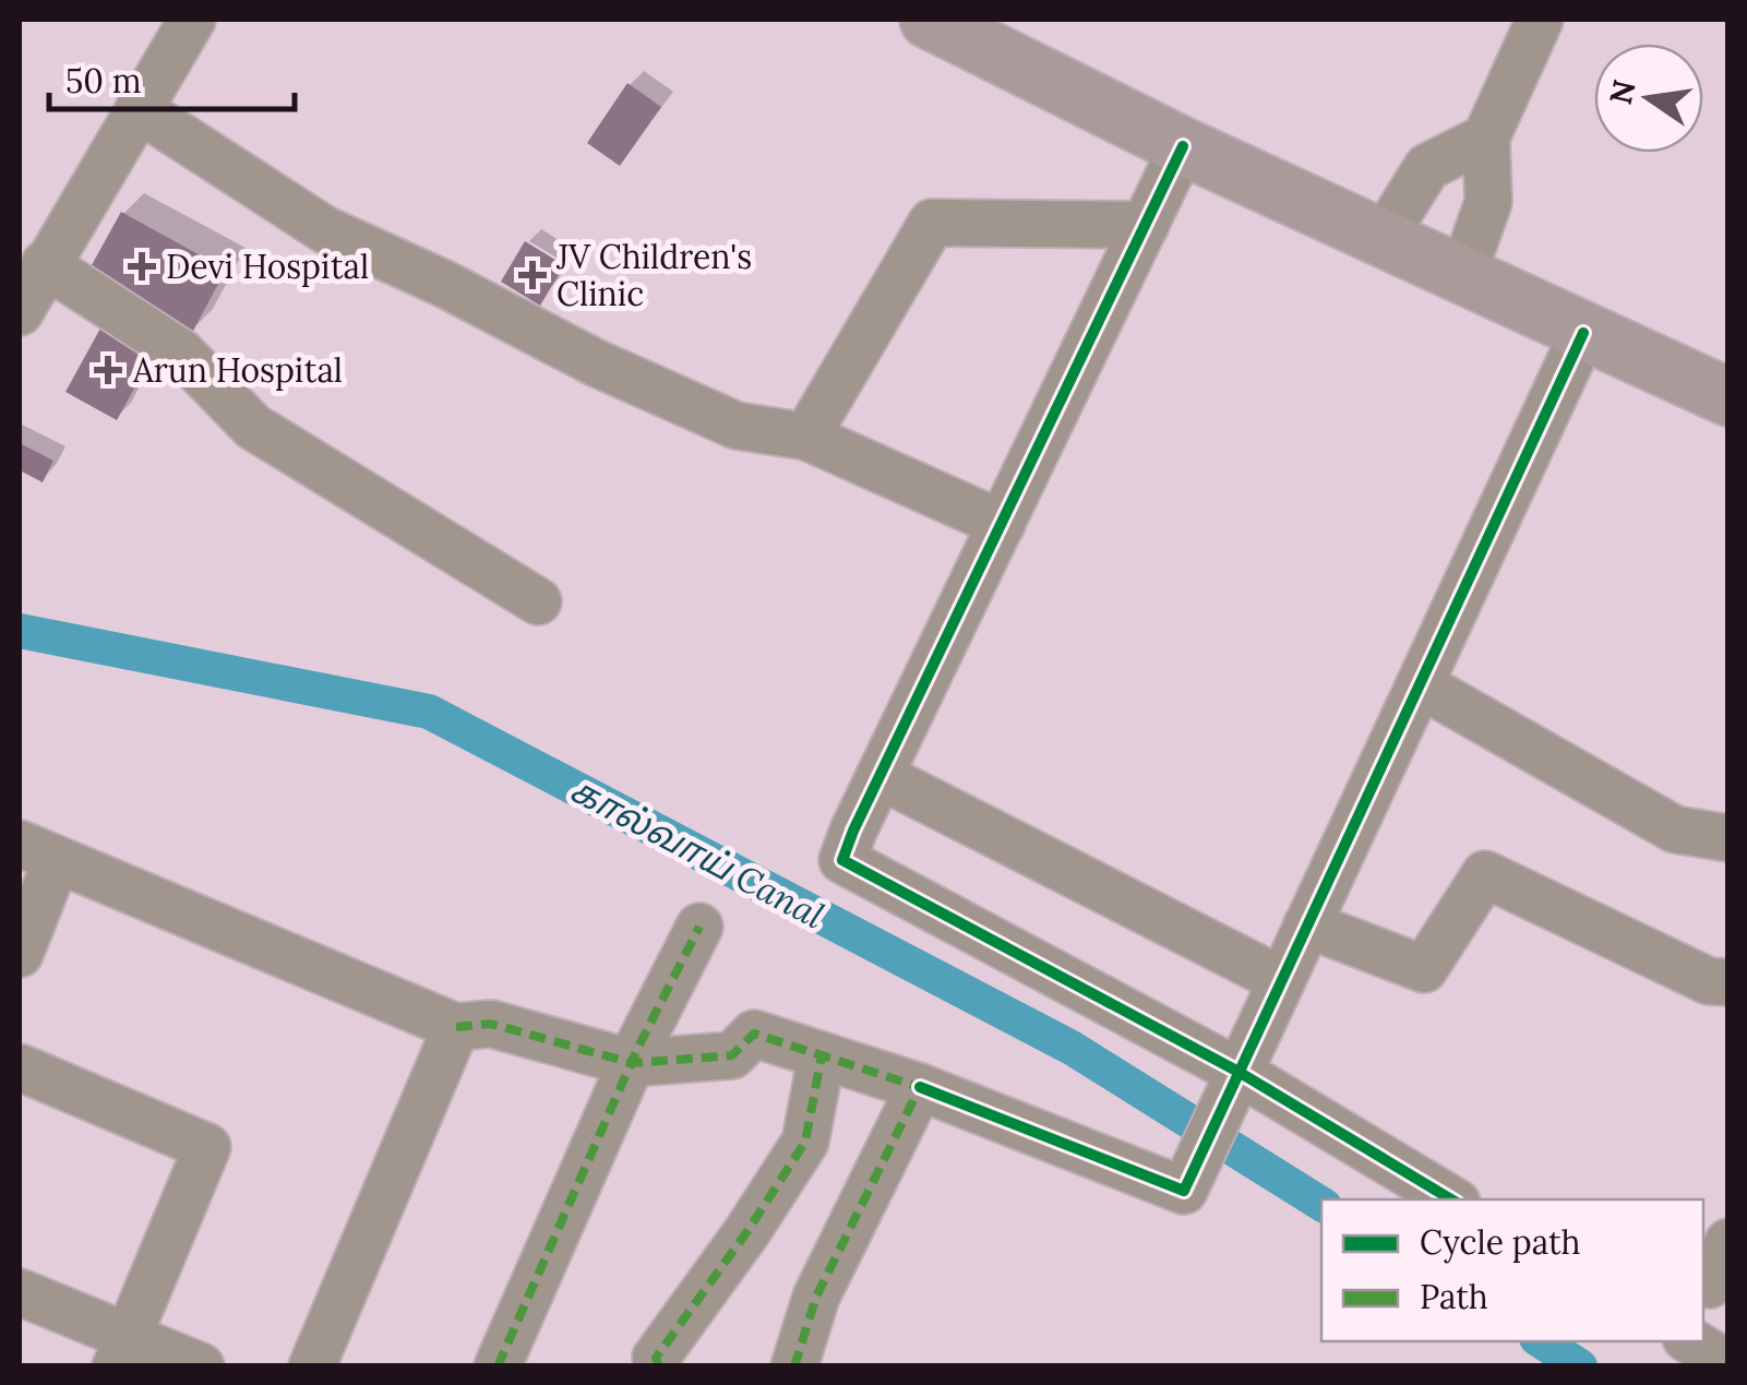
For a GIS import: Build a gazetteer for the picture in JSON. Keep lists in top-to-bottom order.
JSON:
{
  "water": ["கால்வாய் Canal"],
  "places": {
    "health": ["Devi Hospital", "JV Children's Clinic", "Arun Hospital"]
  },
  "legend": ["Cycle path", "Path"],
  "scale_bar": "50 m",
  "north": "left"
}
